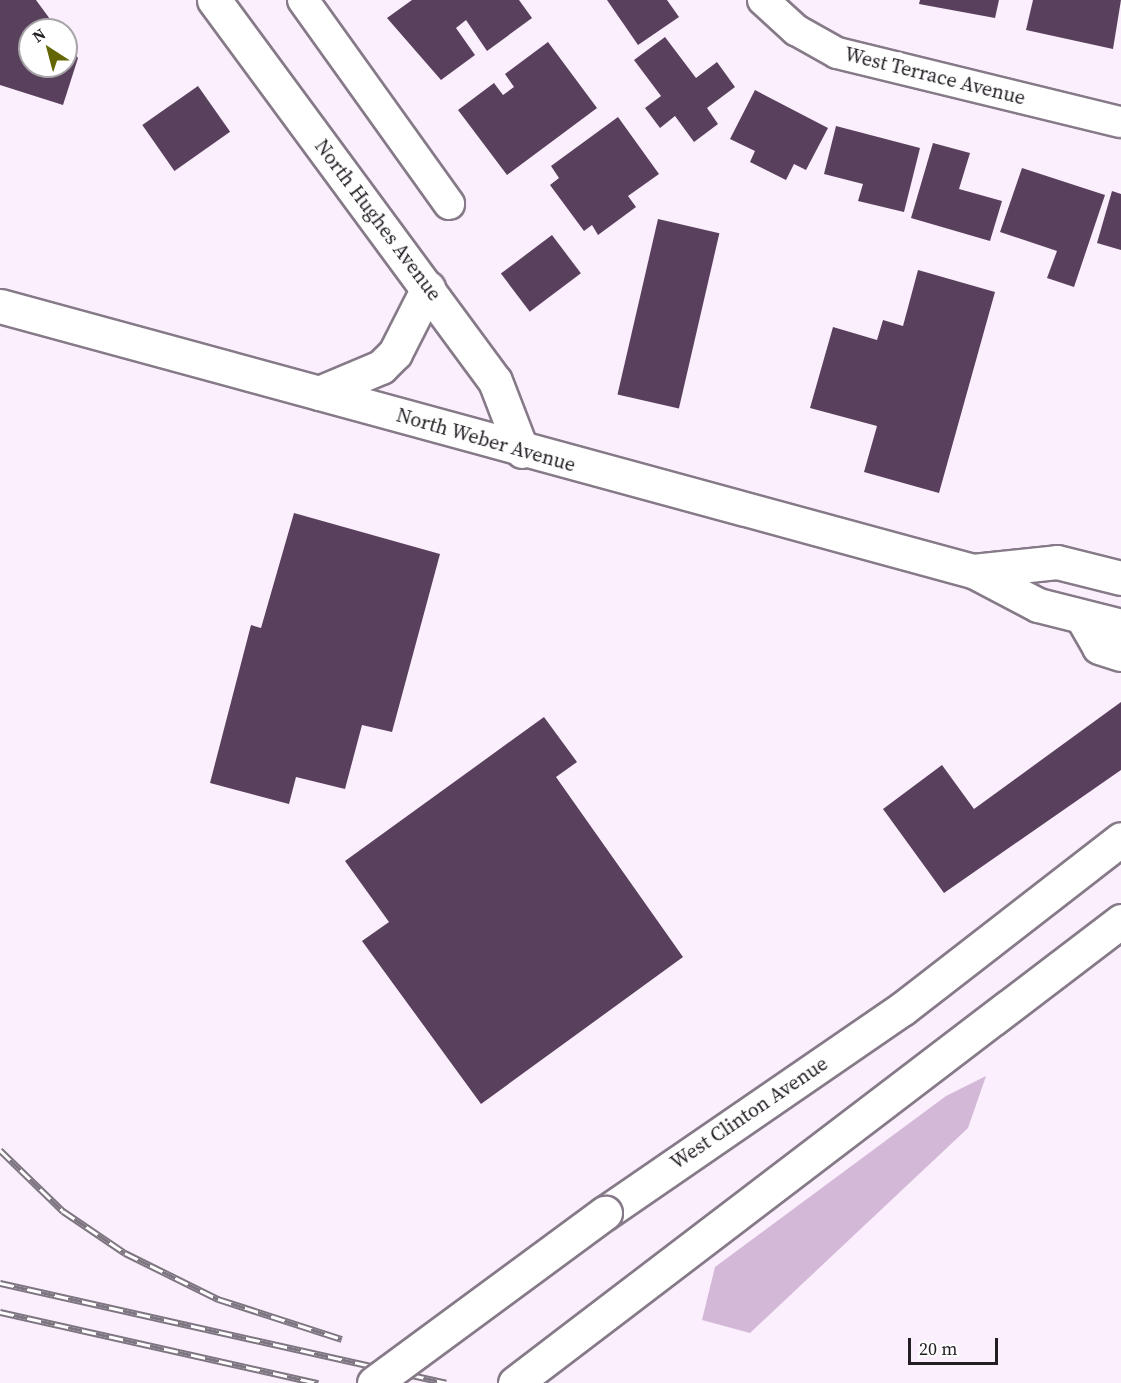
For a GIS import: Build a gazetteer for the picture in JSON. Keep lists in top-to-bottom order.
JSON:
{
  "streets": {
    "main road": ["North Hughes Avenue", "North Weber Avenue", "West Clinton Avenue"],
    "street": ["West Terrace Avenue"]
  },
  "crossings": [
    ["North Hughes Avenue", "North Weber Avenue"]
  ],
  "scale_bar": "20 m",
  "north": "top left"
}
